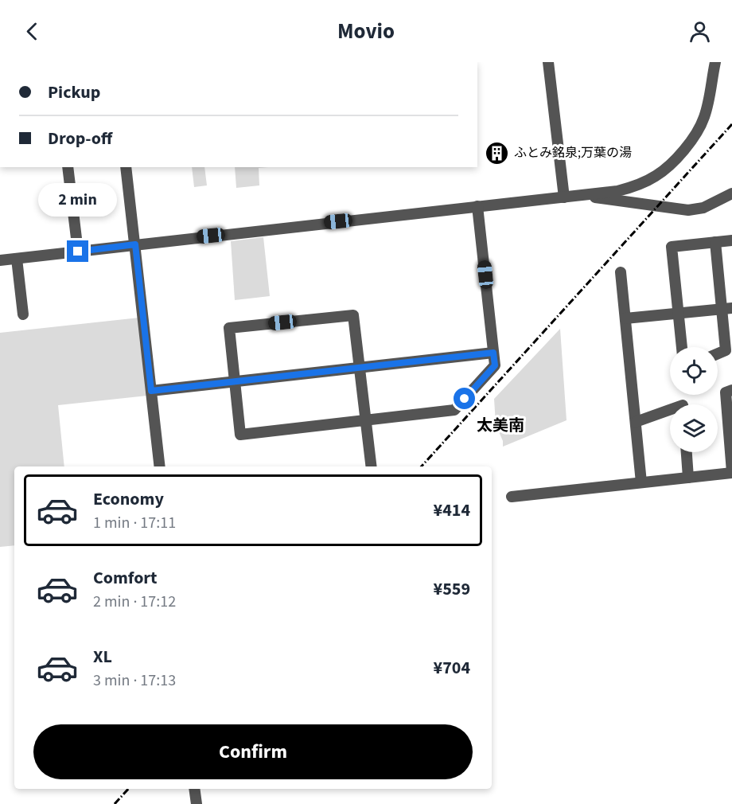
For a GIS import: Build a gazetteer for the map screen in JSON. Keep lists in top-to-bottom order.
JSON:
{
  "districts": ["太美南"],
  "places": {
    "building": ["ふとみ銘泉;万葉の湯"]
  },
  "page": {
    "header": "Movio",
    "banner": ["Pickup", "Drop-off"],
    "bubble": "2 min",
    "list": [
      {
        "name": "Economy",
        "note": "1 min · 17:11",
        "value": "¥414"
      },
      {
        "name": "Comfort",
        "note": "2 min · 17:12",
        "value": "¥559"
      },
      {
        "name": "XL",
        "note": "3 min · 17:13",
        "value": "¥704"
      }
    ],
    "buttons": "Confirm"
  }
}
